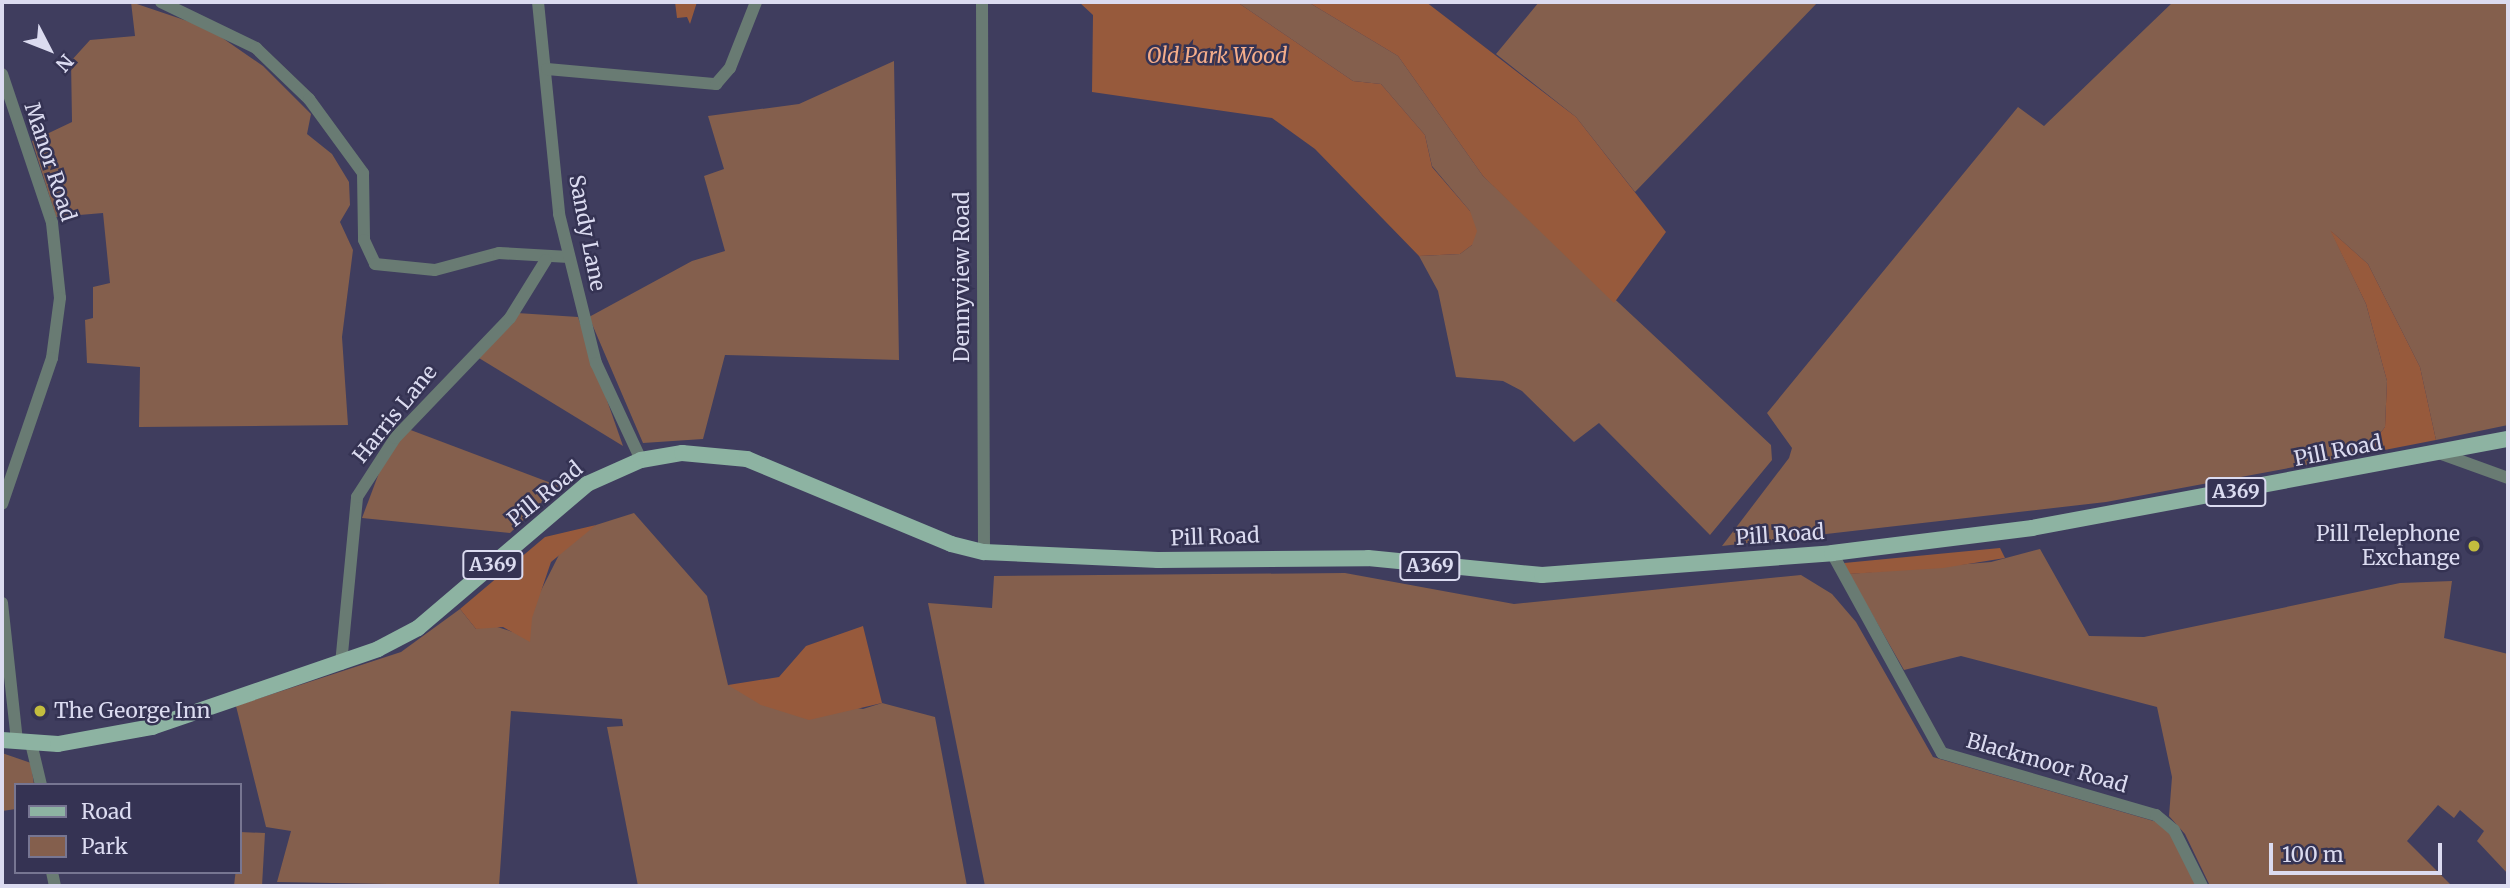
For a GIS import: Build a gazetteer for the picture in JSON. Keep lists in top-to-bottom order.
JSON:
{
  "streets": {
    "main road": ["Pill Road", "A369"],
    "street": [
      "Manor Road",
      "Sandy Lane",
      "Dennyview Road",
      "Harris Lane",
      "Blackmoor Road"
    ]
  },
  "crossings": [
    ["Sandy Lane", "Pill Road"],
    ["Dennyview Road", "Pill Road"],
    ["Harris Lane", "Pill Road"],
    ["Pill Road", "A369"],
    ["Pill Road", "Blackmoor Road"]
  ],
  "parks": ["Old Park Wood"],
  "places": ["Pill Telephone Exchange", "The George Inn"],
  "legend": ["Road", "Park"],
  "scale_bar": "100 m",
  "north": "bottom right"
}
